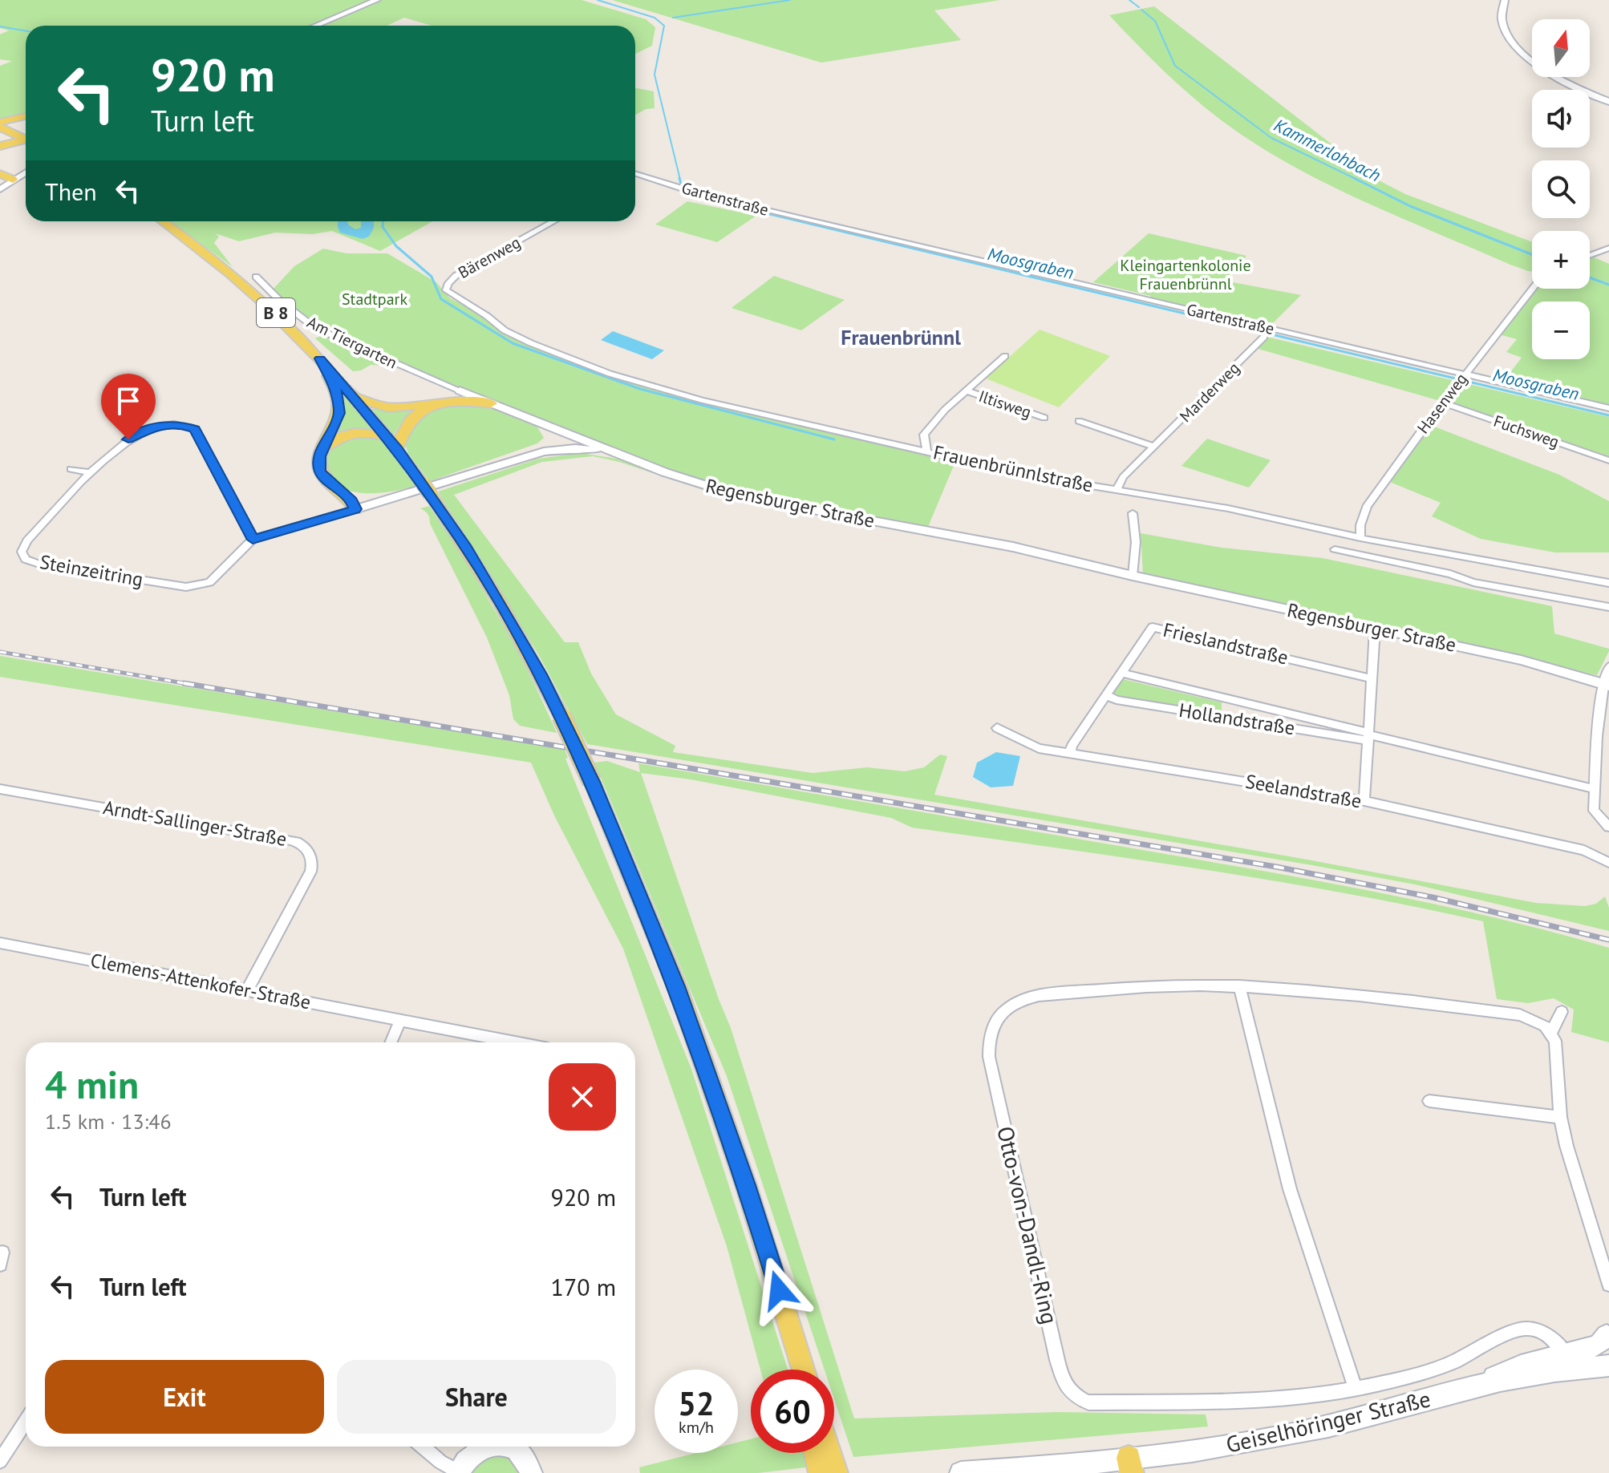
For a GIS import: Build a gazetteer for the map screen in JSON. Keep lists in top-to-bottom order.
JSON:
{
  "streets": {
    "main road": ["B 8", "Geiselhöringer Straße"],
    "street": [
      "Gartenstraße",
      "Bärenweg",
      "Am Tiergarten",
      "Marderweg",
      "Hasenweg",
      "Iltisweg",
      "Fuchsweg",
      "Frauenbrünnlstraße",
      "Regensburger Straße",
      "Steinzeitring",
      "Frieslandstraße",
      "Hollandstraße",
      "Seelandstraße",
      "Arndt-Sallinger-Straße",
      "Clemens-Attenkofer-Straße",
      "Otto-von-Dandl-Ring"
    ]
  },
  "crossings": [
    ["Gartenstraße", "Hasenweg"],
    ["Bärenweg", "Frauenbrünnlstraße"],
    ["Marderweg", "Frauenbrünnlstraße"],
    ["Hasenweg", "Fuchsweg"],
    ["Hasenweg", "Frauenbrünnlstraße"],
    ["Iltisweg", "Frauenbrünnlstraße"],
    ["Frieslandstraße", "Hollandstraße"],
    ["Frieslandstraße", "Seelandstraße"],
    ["Arndt-Sallinger-Straße", "Clemens-Attenkofer-Straße"],
    ["Otto-von-Dandl-Ring", "Geiselhöringer Straße"]
  ],
  "districts": ["Frauenbrünnl"],
  "water": ["Kammerlohbach", "Moosgraben"],
  "parks": ["Kleingartenkolonie Frauenbrünnl", "Stadtpark"],
  "north": "top",
  "page": {
    "map_buttons": ["+", "−"],
    "turn": ["920 m", "Turn left"],
    "then": "Then",
    "heading": ["4 min", "1.5 km · 13:46"],
    "list": [
      {
        "name": "Turn left",
        "value": "920 m"
      },
      {
        "name": "Turn left",
        "value": "170 m"
      }
    ],
    "buttons": ["Exit", "Share"],
    "speed": "52 km/h",
    "limit": "60"
  }
}
